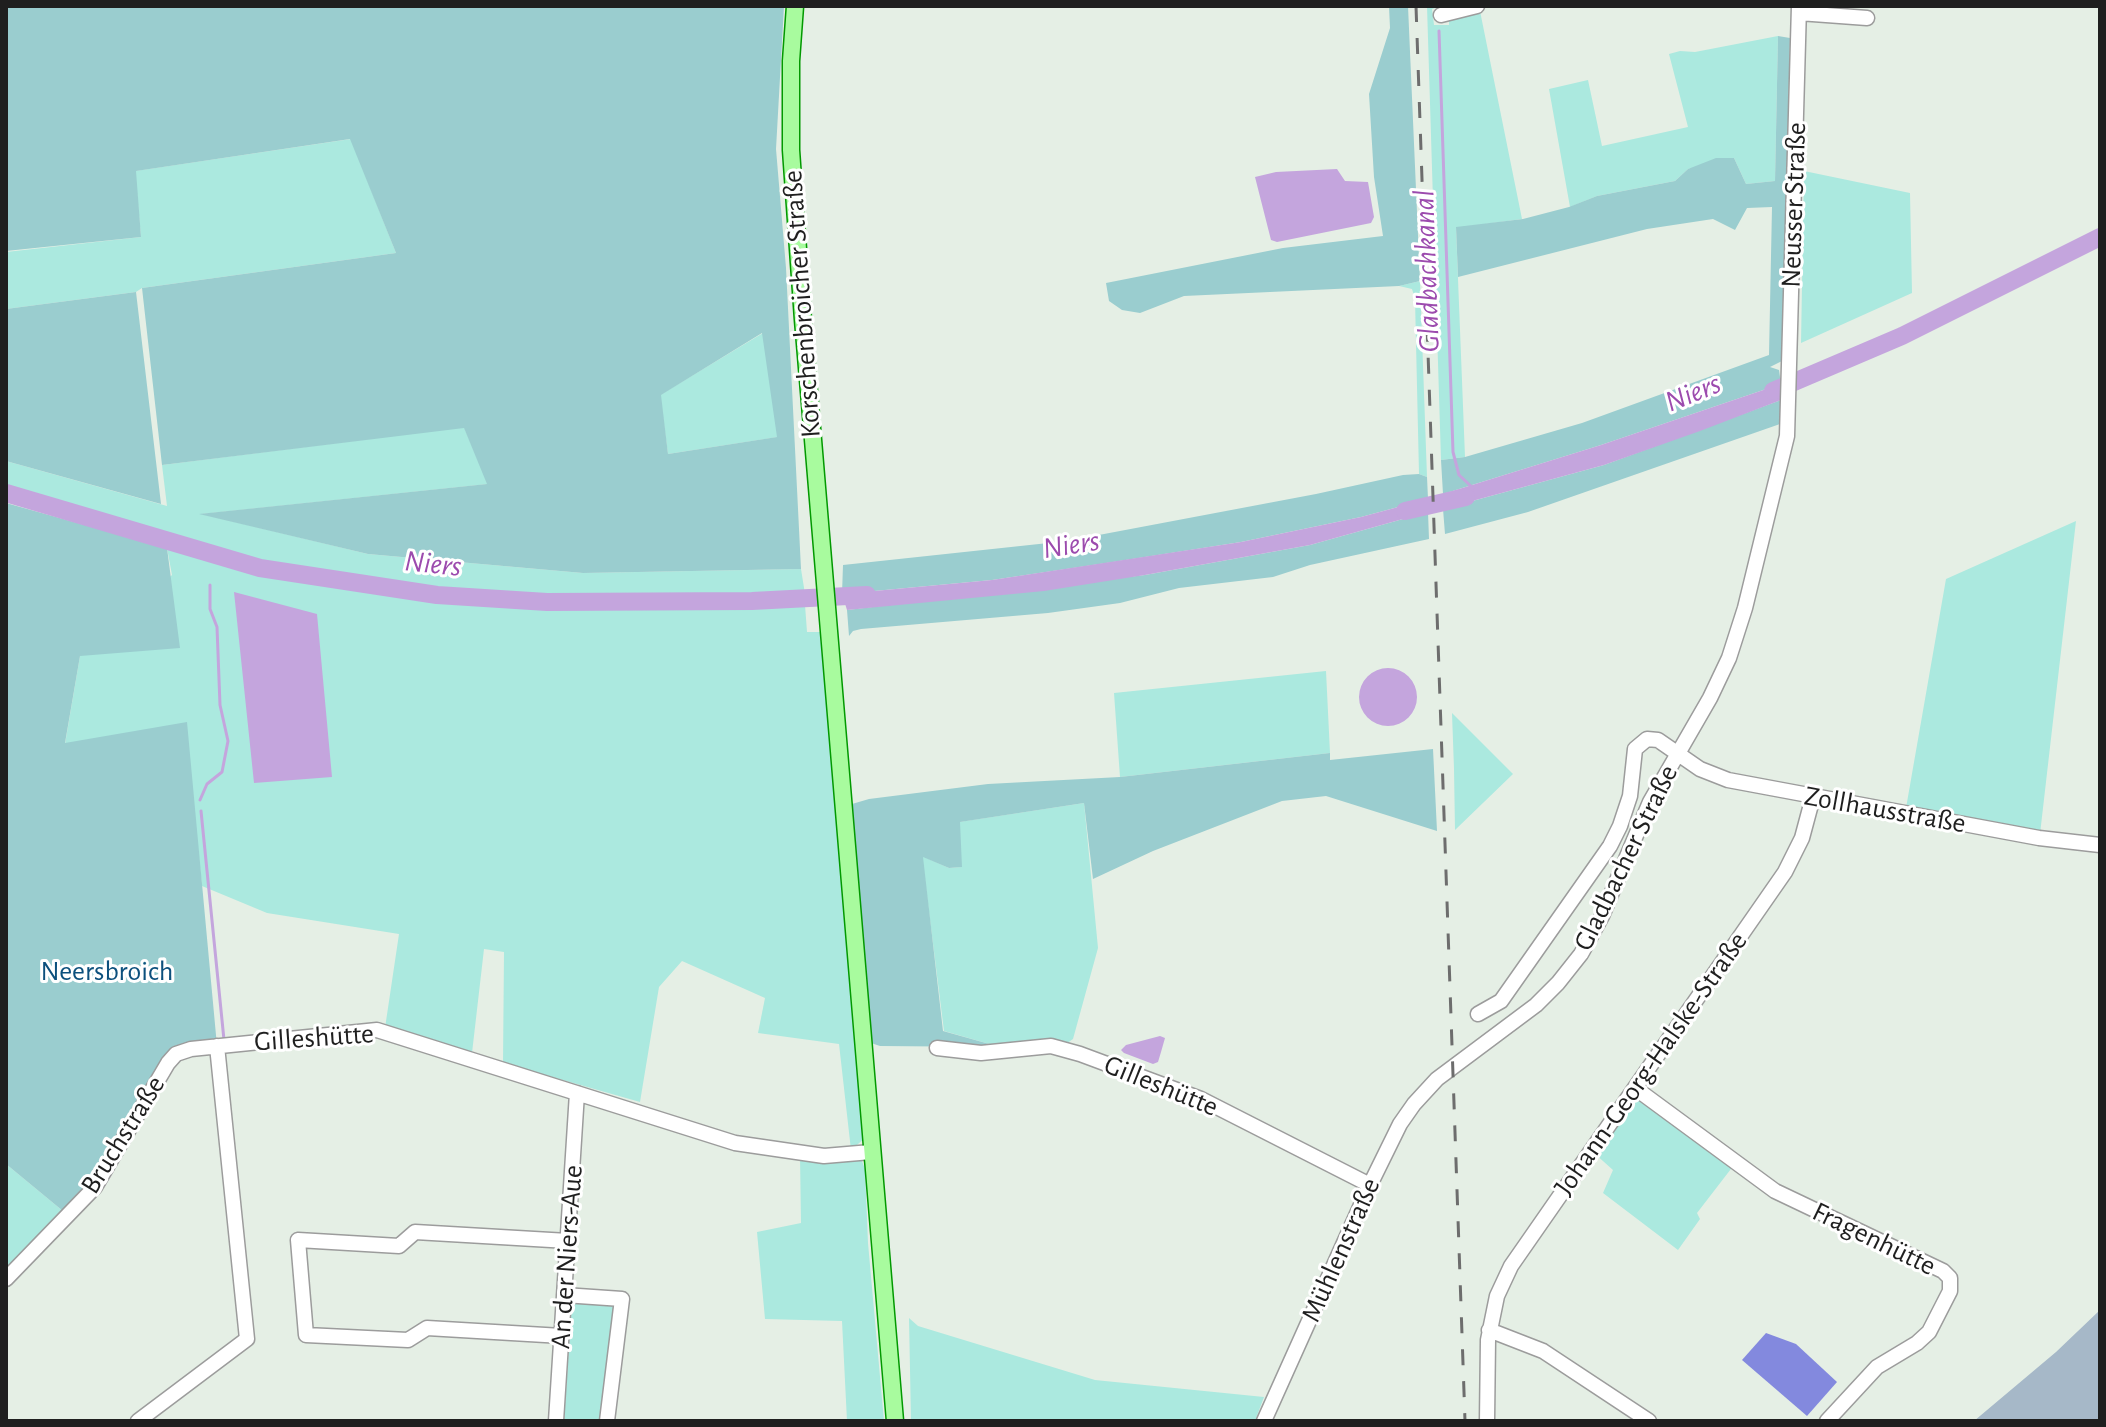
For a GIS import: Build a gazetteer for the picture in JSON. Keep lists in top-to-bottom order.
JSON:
{
  "streets": {
    "main road": ["Korschenbroicher Straße"],
    "street": [
      "Neusser Straße",
      "Zollhausstraße",
      "Gladbacher Straße",
      "Gilleshütte",
      "Johann-Georg-Halske-Straße",
      "Bruchstraße",
      "Fragenhütte",
      "Mühlenstraße",
      "An der Niers-Aue"
    ]
  },
  "crossings": [
    ["Neusser Straße", "Gladbacher Straße"],
    ["Korschenbroicher Straße", "Gilleshütte"],
    ["Zollhausstraße", "Gladbacher Straße"],
    ["Zollhausstraße", "Johann-Georg-Halske-Straße"],
    ["Gladbacher Straße", "Mühlenstraße"],
    ["Gilleshütte", "Bruchstraße"],
    ["Gilleshütte", "Mühlenstraße"],
    ["Gilleshütte", "An der Niers-Aue"],
    ["Johann-Georg-Halske-Straße", "Fragenhütte"]
  ],
  "water": ["Gladbachkanal", "Niers"],
  "parks": ["Neersbroich"]
}
